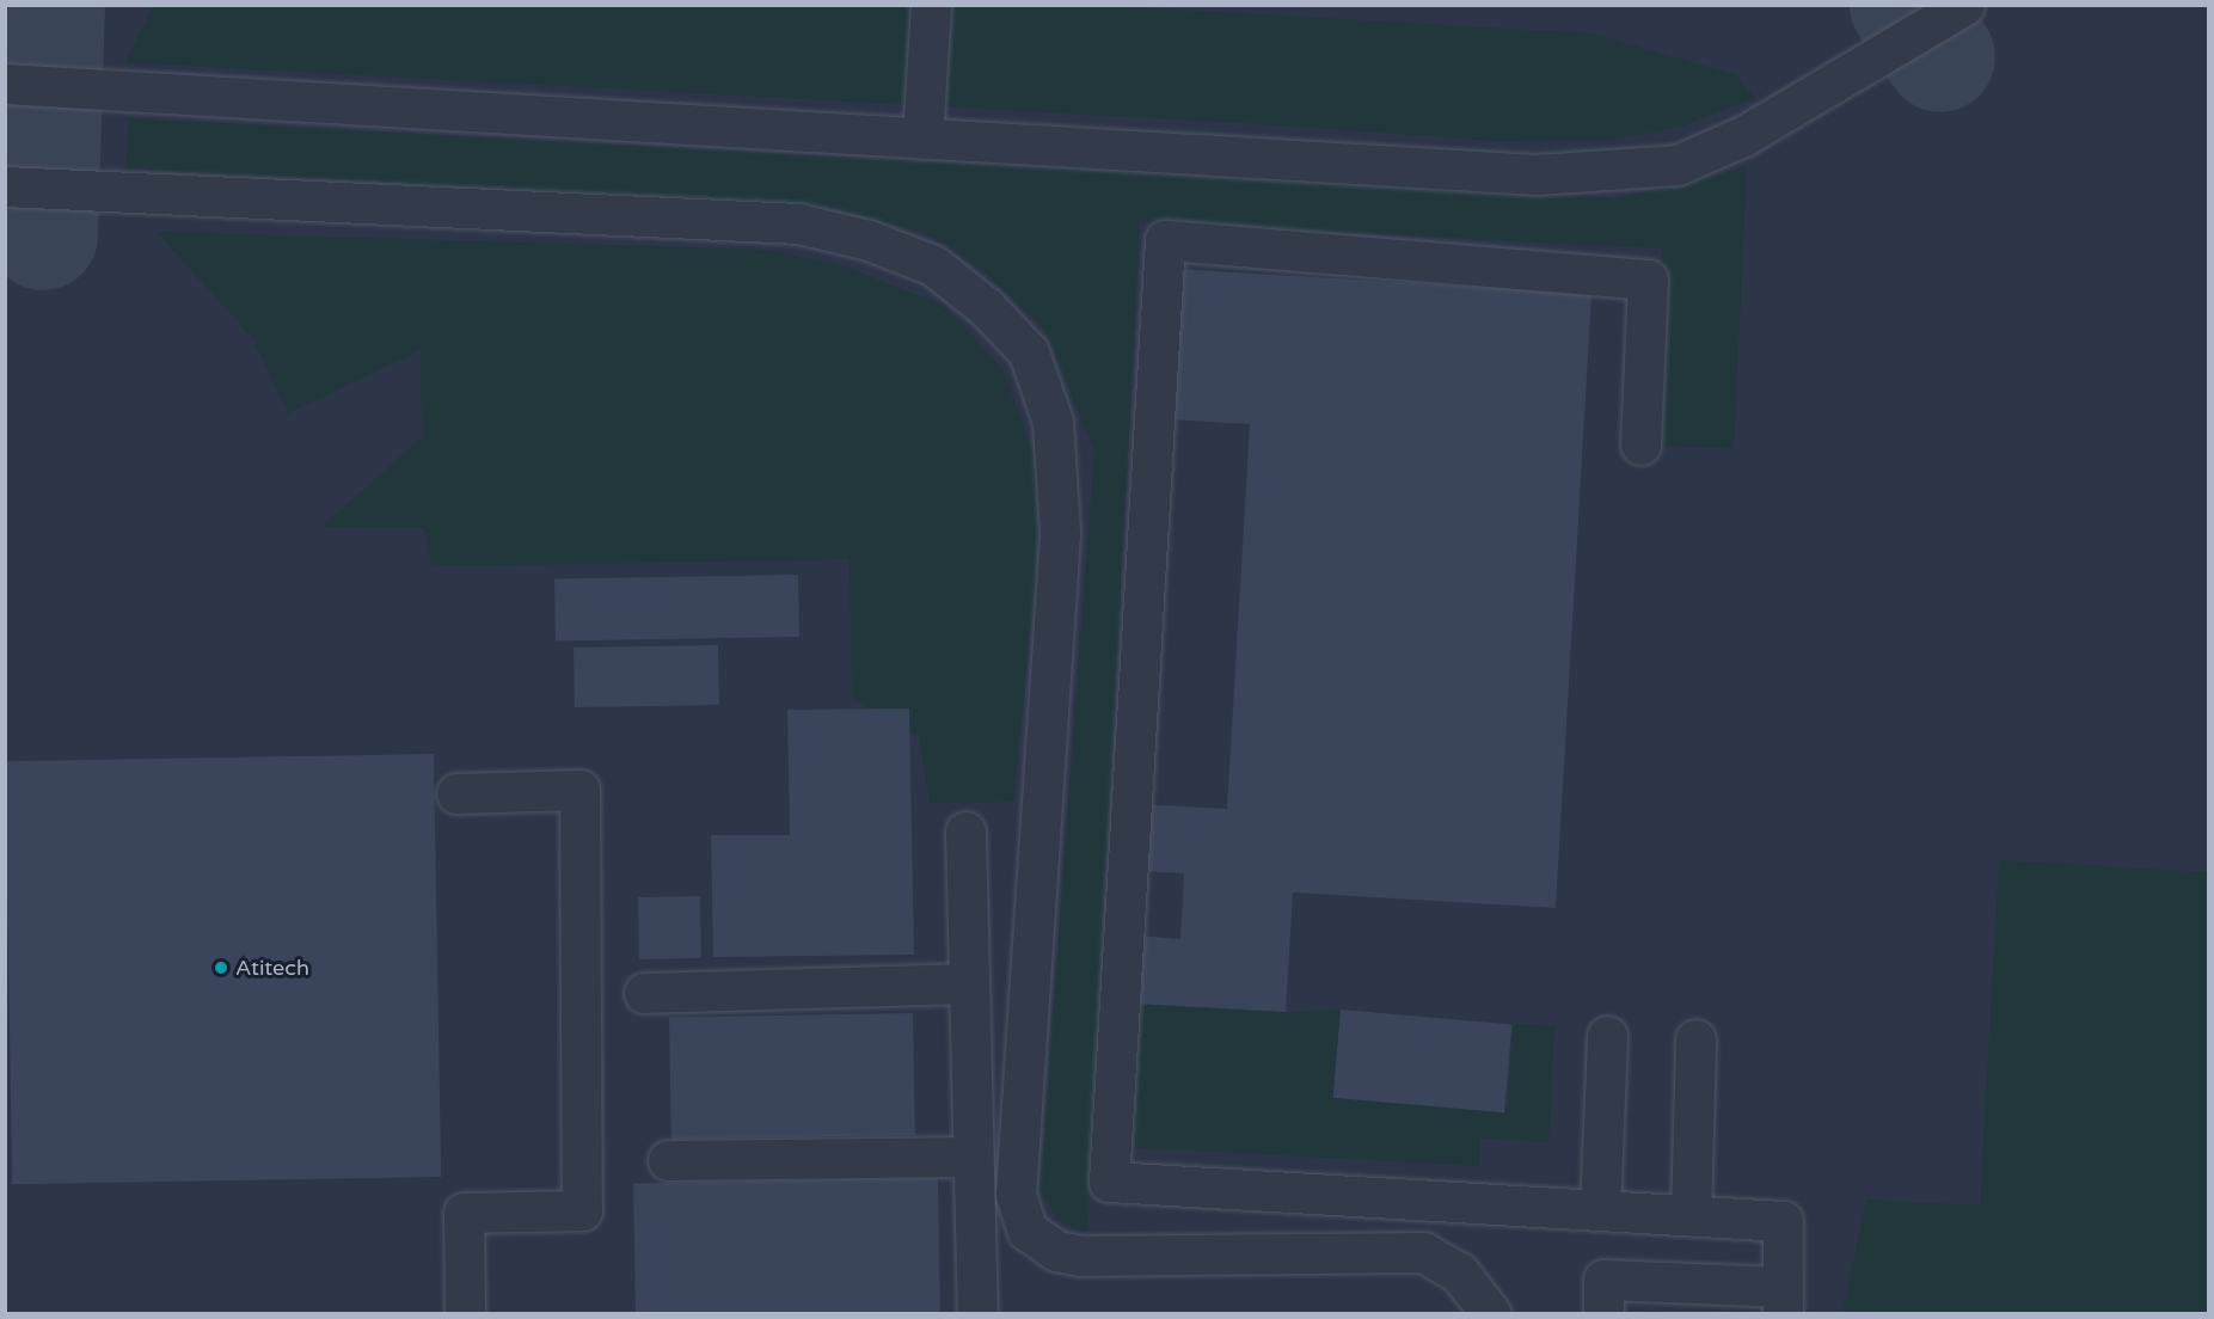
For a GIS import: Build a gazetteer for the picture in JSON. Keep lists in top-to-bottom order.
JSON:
{
  "places": ["Atitech"]
}
